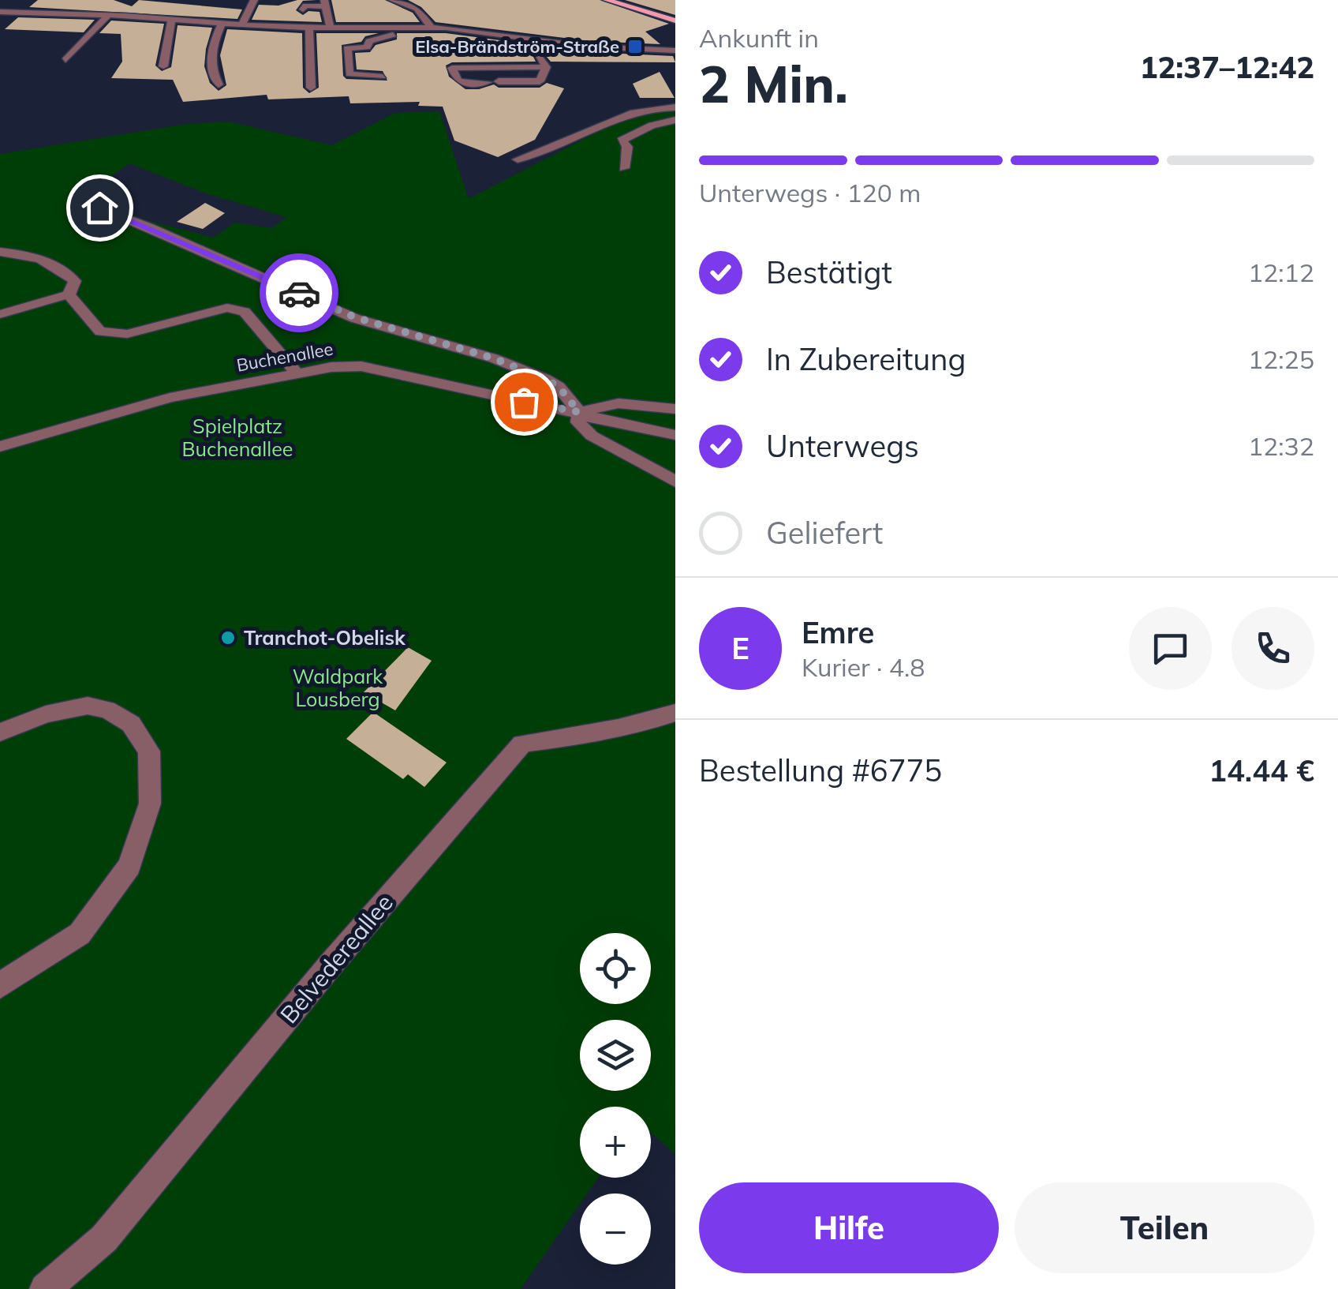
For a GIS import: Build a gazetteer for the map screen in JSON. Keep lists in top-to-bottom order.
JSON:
{
  "streets": {
    "street": ["Buchenallee", "Belvedereallee"]
  },
  "parks": ["Spielplatz Buchenallee", "Waldpark Lousberg"],
  "places": {
    "transit": ["Elsa-Brändström-Straße"],
    "other": ["Tranchot-Obelisk"]
  },
  "page": {
    "heading": ["2 Min.", "Ankunft in", "12:37–12:42"],
    "panel": [
      "Emre",
      "Kurier · 4.8",
      "Bestellung #6775",
      "14.44 €"
    ],
    "bar": "Unterwegs · 120 m",
    "list": [
      ["Bestätigt", "12:12"],
      ["In Zubereitung", "12:25"],
      ["Unterwegs", "12:32"],
      "Geliefert"
    ],
    "round": "E",
    "map_buttons": ["+", "−"],
    "buttons": ["Hilfe", "Teilen"]
  }
}
